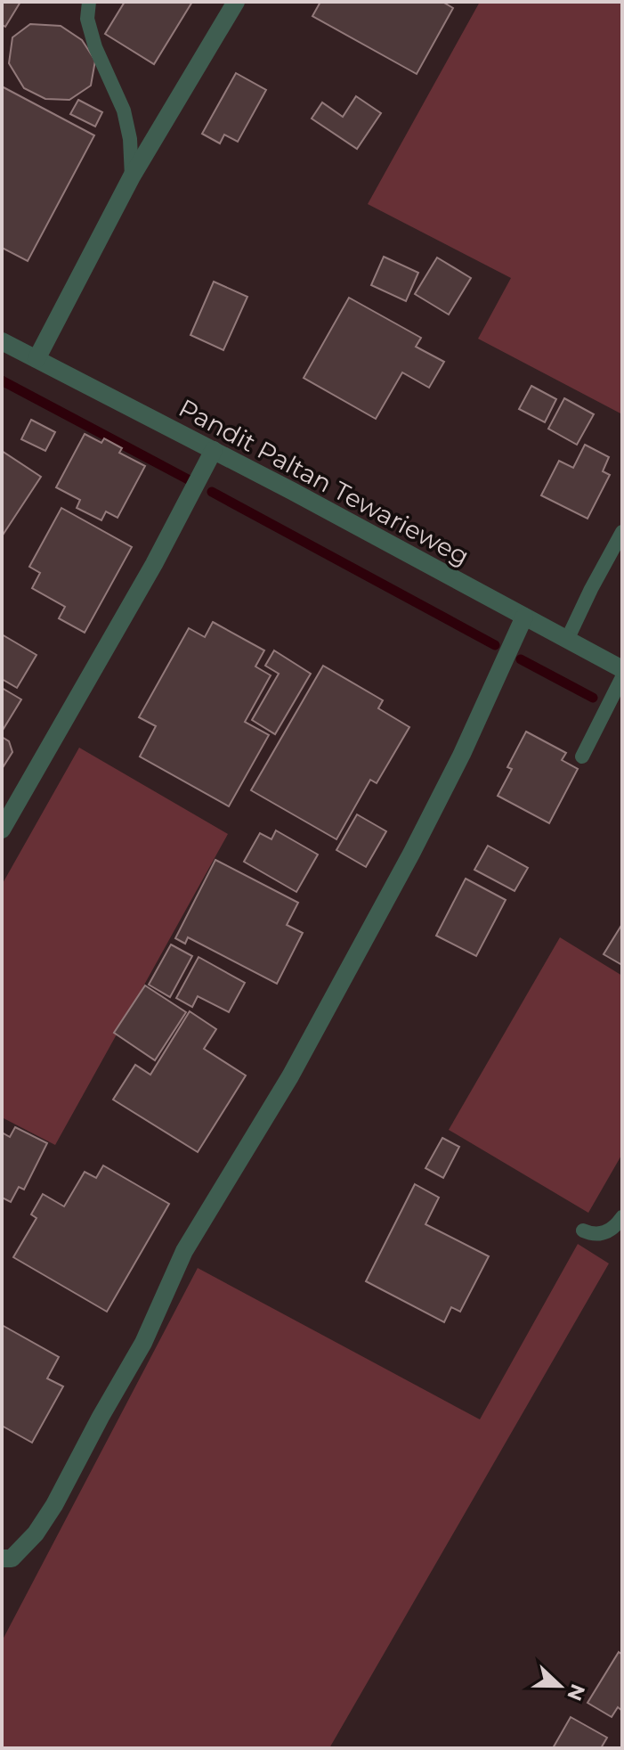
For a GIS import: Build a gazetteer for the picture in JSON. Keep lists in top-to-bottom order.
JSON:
{
  "streets": {
    "street": ["Pandit Paltan Tewarieweg"]
  },
  "north": "right"
}
